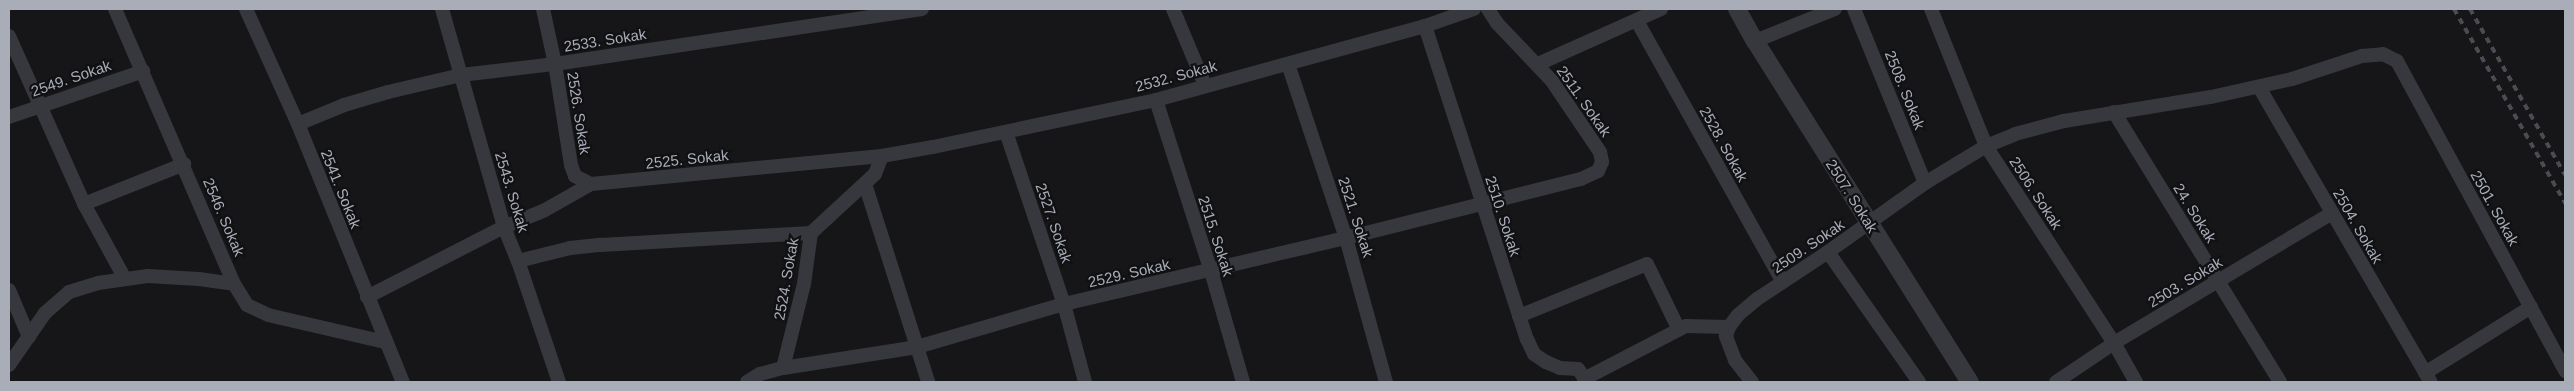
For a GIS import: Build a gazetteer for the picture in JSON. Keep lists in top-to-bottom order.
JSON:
{
  "streets": {
    "street": [
      "2533. Sokak",
      "2532. Sokak",
      "2549. Sokak",
      "2508. Sokak",
      "2511. Sokak",
      "2526. Sokak",
      "2528. Sokak",
      "2525. Sokak",
      "2541. Sokak",
      "2543. Sokak",
      "2506. Sokak",
      "2507. Sokak",
      "2501. Sokak",
      "24. Sokak",
      "2510. Sokak",
      "2546. Sokak",
      "2521. Sokak",
      "2527. Sokak",
      "2504. Sokak",
      "2515. Sokak",
      "2509. Sokak",
      "2529. Sokak",
      "2524. Sokak",
      "2503. Sokak"
    ]
  },
  "crossings": [
    ["2533. Sokak", "2526. Sokak"],
    ["2533. Sokak", "2541. Sokak"],
    ["2533. Sokak", "2543. Sokak"],
    ["2532. Sokak", "2525. Sokak"],
    ["2532. Sokak", "2510. Sokak"],
    ["2532. Sokak", "2521. Sokak"],
    ["2532. Sokak", "2527. Sokak"],
    ["2532. Sokak", "2515. Sokak"],
    ["2532. Sokak", "2524. Sokak"],
    ["2549. Sokak", "2546. Sokak"],
    ["2508. Sokak", "2509. Sokak"],
    ["2511. Sokak", "2510. Sokak"],
    ["2511. Sokak", "2529. Sokak"],
    ["2526. Sokak", "2525. Sokak"],
    ["2528. Sokak", "2509. Sokak"],
    ["2525. Sokak", "2541. Sokak"],
    ["2525. Sokak", "2543. Sokak"],
    ["2525. Sokak", "2524. Sokak"],
    ["2541. Sokak", "2546. Sokak"],
    ["2506. Sokak", "2509. Sokak"],
    ["2506. Sokak", "2503. Sokak"],
    ["2507. Sokak", "2509. Sokak"],
    ["2501. Sokak", "2504. Sokak"],
    ["24. Sokak", "2503. Sokak"],
    ["2510. Sokak", "2529. Sokak"],
    ["2521. Sokak", "2529. Sokak"],
    ["2527. Sokak", "2529. Sokak"],
    ["2504. Sokak", "2503. Sokak"],
    ["2515. Sokak", "2529. Sokak"],
    ["2529. Sokak", "2524. Sokak"]
  ]
}
